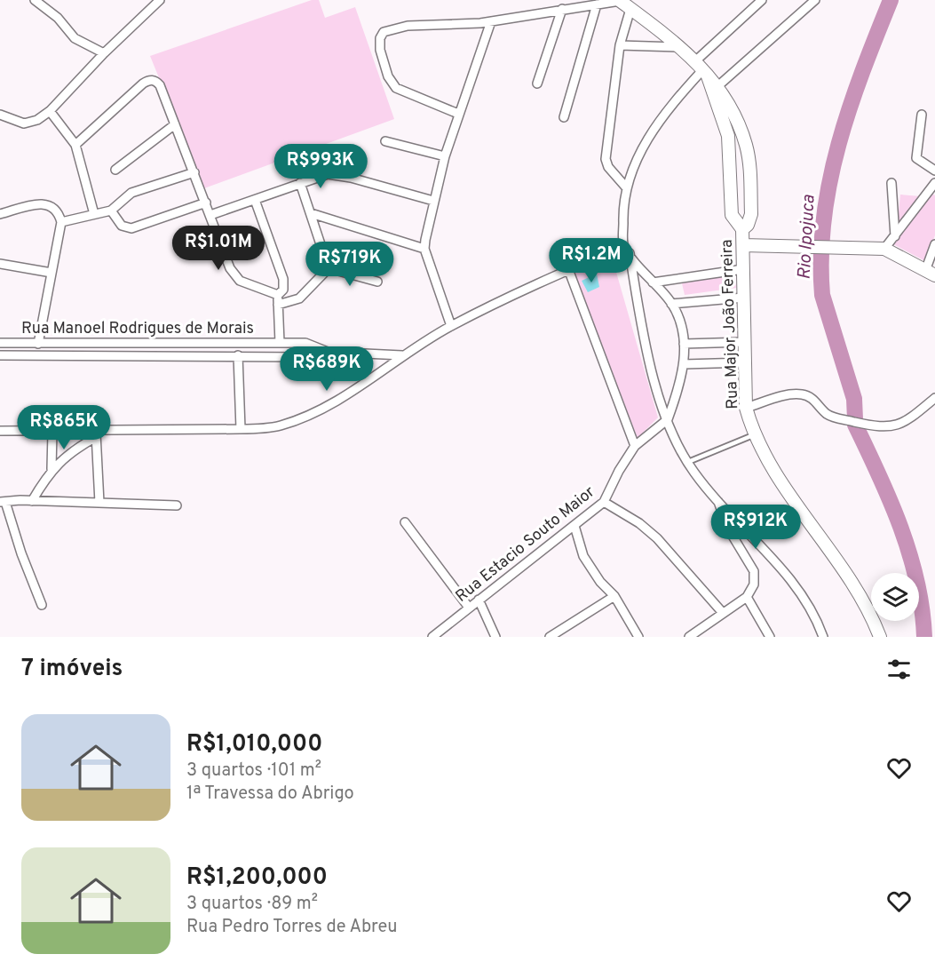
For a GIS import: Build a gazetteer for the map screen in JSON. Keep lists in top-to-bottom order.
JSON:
{
  "streets": {
    "main road": ["Rua Major João Ferreira"],
    "street": ["Rua Manoel Rodrigues de Morais", "Rua Estacio Souto Maior"]
  },
  "water": ["Rio Ipojuca"],
  "page": {
    "price": [
      "R$993K",
      "R$1.01M",
      "R$1.2M",
      "R$719K",
      "R$689K",
      "R$865K",
      "R$912K"
    ],
    "heading": "7 imóveis",
    "list": [
      {
        "name": "R$1,010,000",
        "note": "3 quartos · 101 m² · 1ª Travessa do Abrigo"
      },
      {
        "name": "R$1,200,000",
        "note": "3 quartos · 89 m² · Rua Pedro Torres de Abreu"
      }
    ]
  }
}
